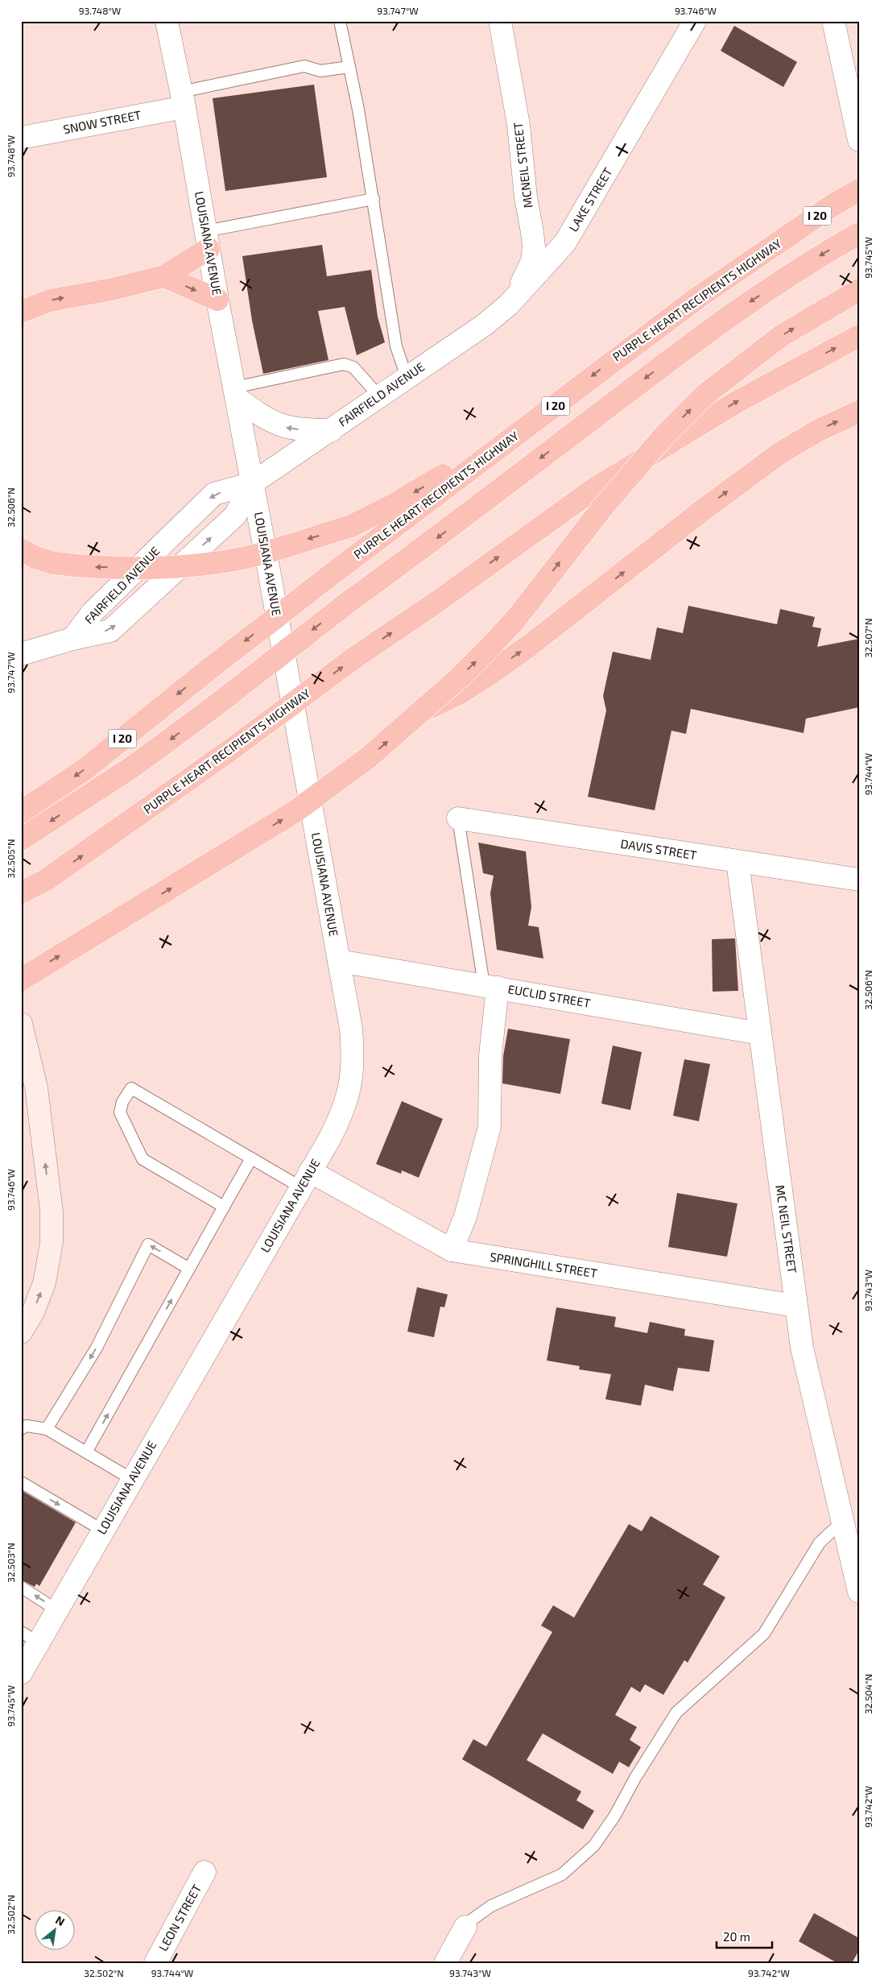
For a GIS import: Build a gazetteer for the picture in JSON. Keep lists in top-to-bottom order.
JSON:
{
  "streets": {
    "highway": ["I 20", "PURPLE HEART RECIPIENTS HIGHWAY"],
    "street": [
      "SNOW STREET",
      "MCNEIL STREET",
      "LAKE STREET",
      "LOUISIANA AVENUE",
      "FAIRFIELD AVENUE",
      "DAVIS STREET",
      "EUCLID STREET",
      "MC NEIL STREET",
      "SPRINGHILL STREET",
      "LEON STREET"
    ]
  },
  "crossings": [
    ["SNOW STREET", "LOUISIANA AVENUE"],
    ["MCNEIL STREET", "LAKE STREET"],
    ["MCNEIL STREET", "FAIRFIELD AVENUE"],
    ["LAKE STREET", "FAIRFIELD AVENUE"],
    ["LOUISIANA AVENUE", "FAIRFIELD AVENUE"],
    ["LOUISIANA AVENUE", "EUCLID STREET"],
    ["LOUISIANA AVENUE", "SPRINGHILL STREET"],
    ["DAVIS STREET", "MC NEIL STREET"],
    ["EUCLID STREET", "MC NEIL STREET"],
    ["MC NEIL STREET", "SPRINGHILL STREET"]
  ],
  "scale_bar": "20 m",
  "north": "top right",
  "coordinates": [
    "93.748°W",
    "93.747°W",
    "93.746°W",
    "93.745°W",
    "32.506°N",
    "32.507°N",
    "93.744°W",
    "32.505°N",
    "93.743°W",
    "32.503°N",
    "32.504°N",
    "93.742°W",
    "32.502°N"
  ]
}
